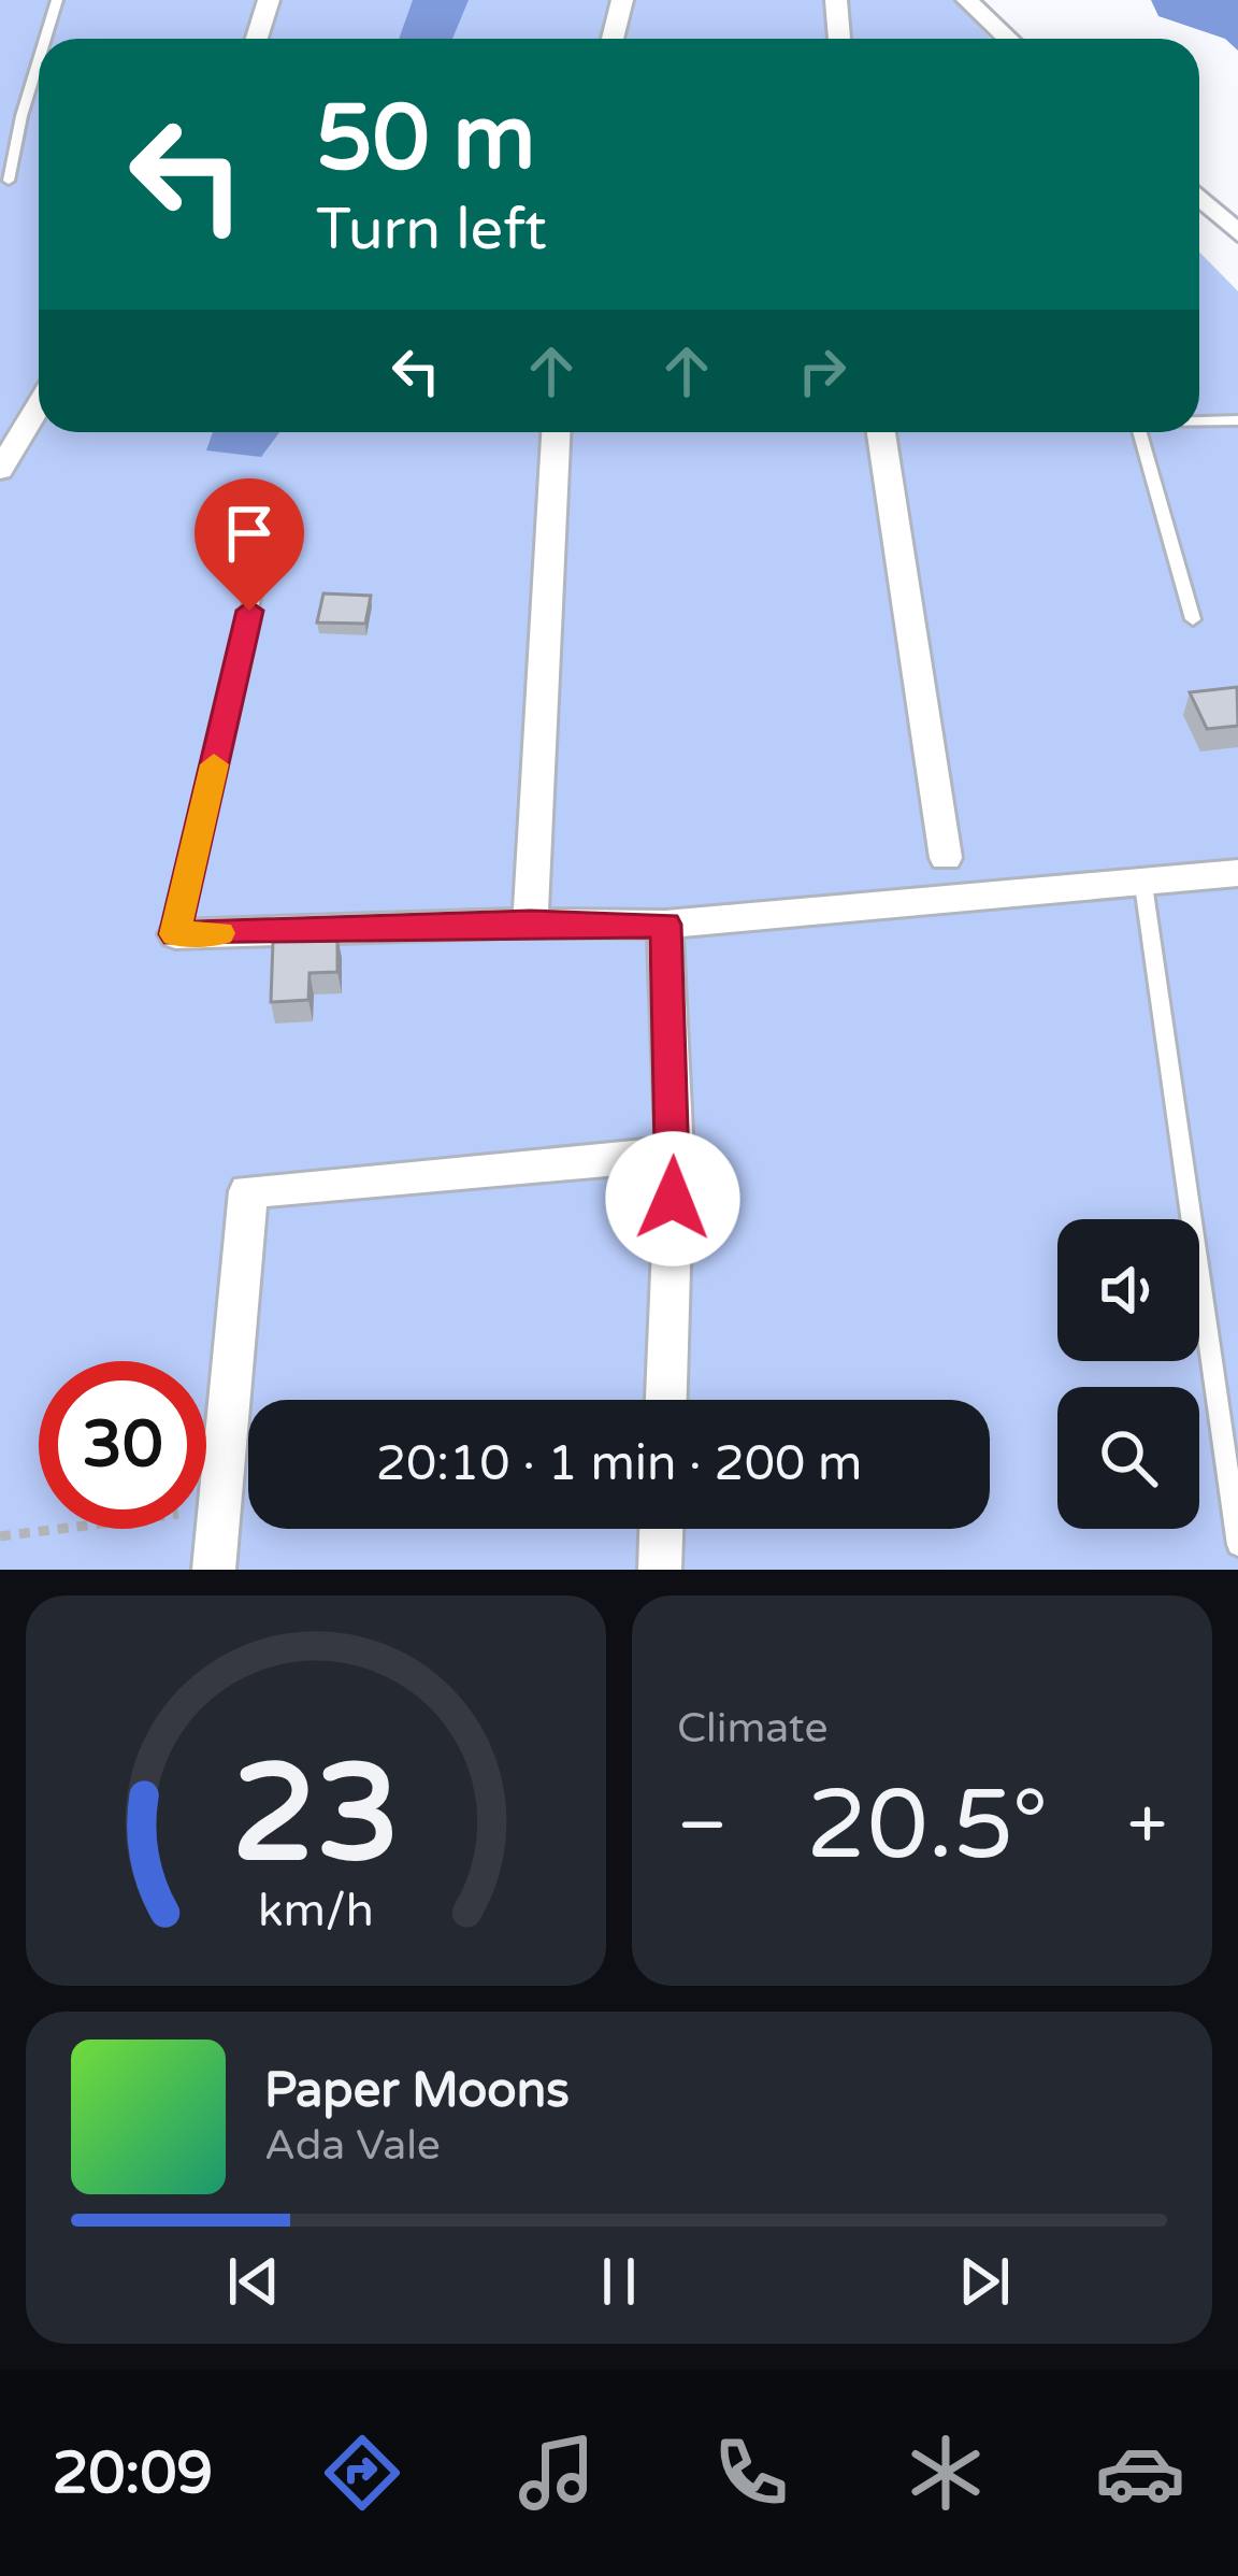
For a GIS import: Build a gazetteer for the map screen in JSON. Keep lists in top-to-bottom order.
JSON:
{
  "page": {
    "turn": ["50 m", "Turn left"],
    "limit": "30",
    "trip": "20:10 · 1 min · 200 m",
    "tile": "Climate",
    "heat": ["−", "20.5°", "+"],
    "song": ["Paper Moons", "Ada Vale"],
    "tabs": "20:09",
    "gauge": ["23", "km/h"]
  }
}
